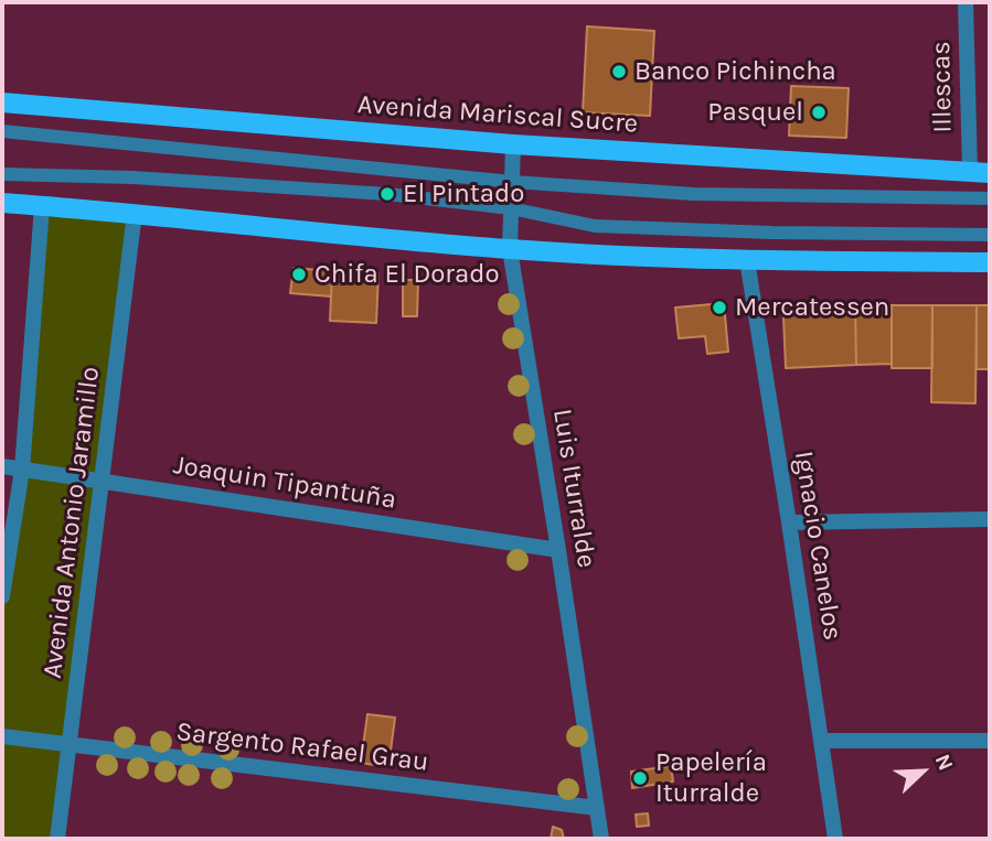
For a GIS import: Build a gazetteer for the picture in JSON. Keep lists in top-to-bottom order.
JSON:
{
  "streets": {
    "main road": ["Avenida Mariscal Sucre"],
    "street": [
      "Illescas",
      "Joaquin Tipantuña",
      "Luis Iturralde",
      "Avenida Antonio Jaramillo",
      "Ignacio Canelos",
      "Sargento Rafael Grau"
    ]
  },
  "crossings": [
    ["Illescas", "Avenida Mariscal Sucre"],
    ["Avenida Mariscal Sucre", "Luis Iturralde"],
    ["Joaquin Tipantuña", "Luis Iturralde"],
    ["Joaquin Tipantuña", "Avenida Antonio Jaramillo"],
    ["Luis Iturralde", "Sargento Rafael Grau"],
    ["Avenida Antonio Jaramillo", "Sargento Rafael Grau"]
  ],
  "places": [
    "Banco Pichincha",
    "Pasquel",
    "El Pintado",
    "Chifa El Dorado",
    "Mercatessen",
    "Papelería Iturralde"
  ],
  "north": "top right"
}
